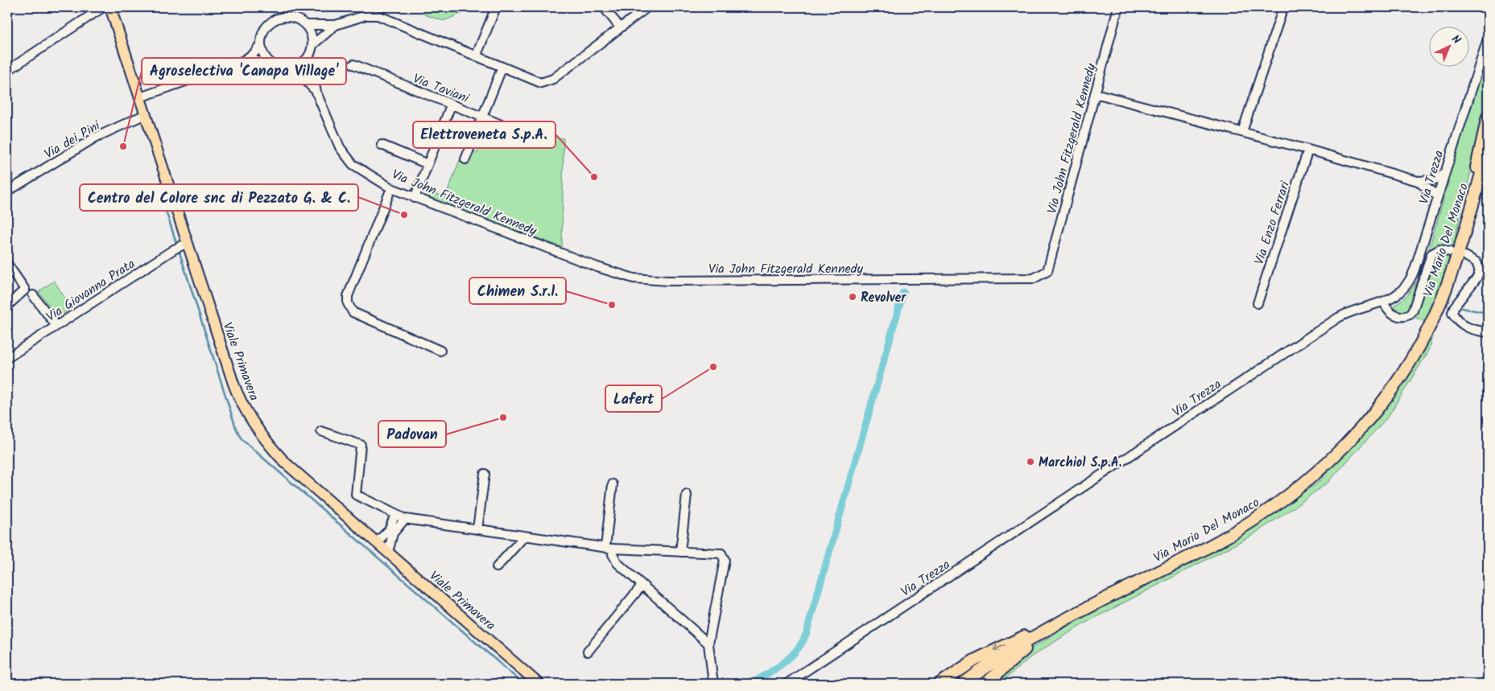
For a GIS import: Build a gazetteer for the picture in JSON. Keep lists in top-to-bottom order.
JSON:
{
  "streets": {
    "highway": ["Via Mario Del Monaco"],
    "main road": ["Viale Primavera"],
    "street": [
      "Via Taviani",
      "Via John Fitzgerald Kennedy",
      "Via dei Pini",
      "Via Trezza",
      "Via Enzo Ferrari",
      "Via Giovanna Prata"
    ]
  },
  "crossings": [
    ["Via dei Pini", "Viale Primavera"],
    ["Via Giovanna Prata", "Viale Primavera"]
  ],
  "places": [
    "Agroselectiva 'Canapa Village'",
    "Elettroveneta S.p.A.",
    "Centro del Colore snc di Pezzato G. & C.",
    "Revolver",
    "Chimen S.r.l.",
    "Lafert",
    "Padovan",
    "Marchiol S.p.A."
  ],
  "north": "top right"
}
